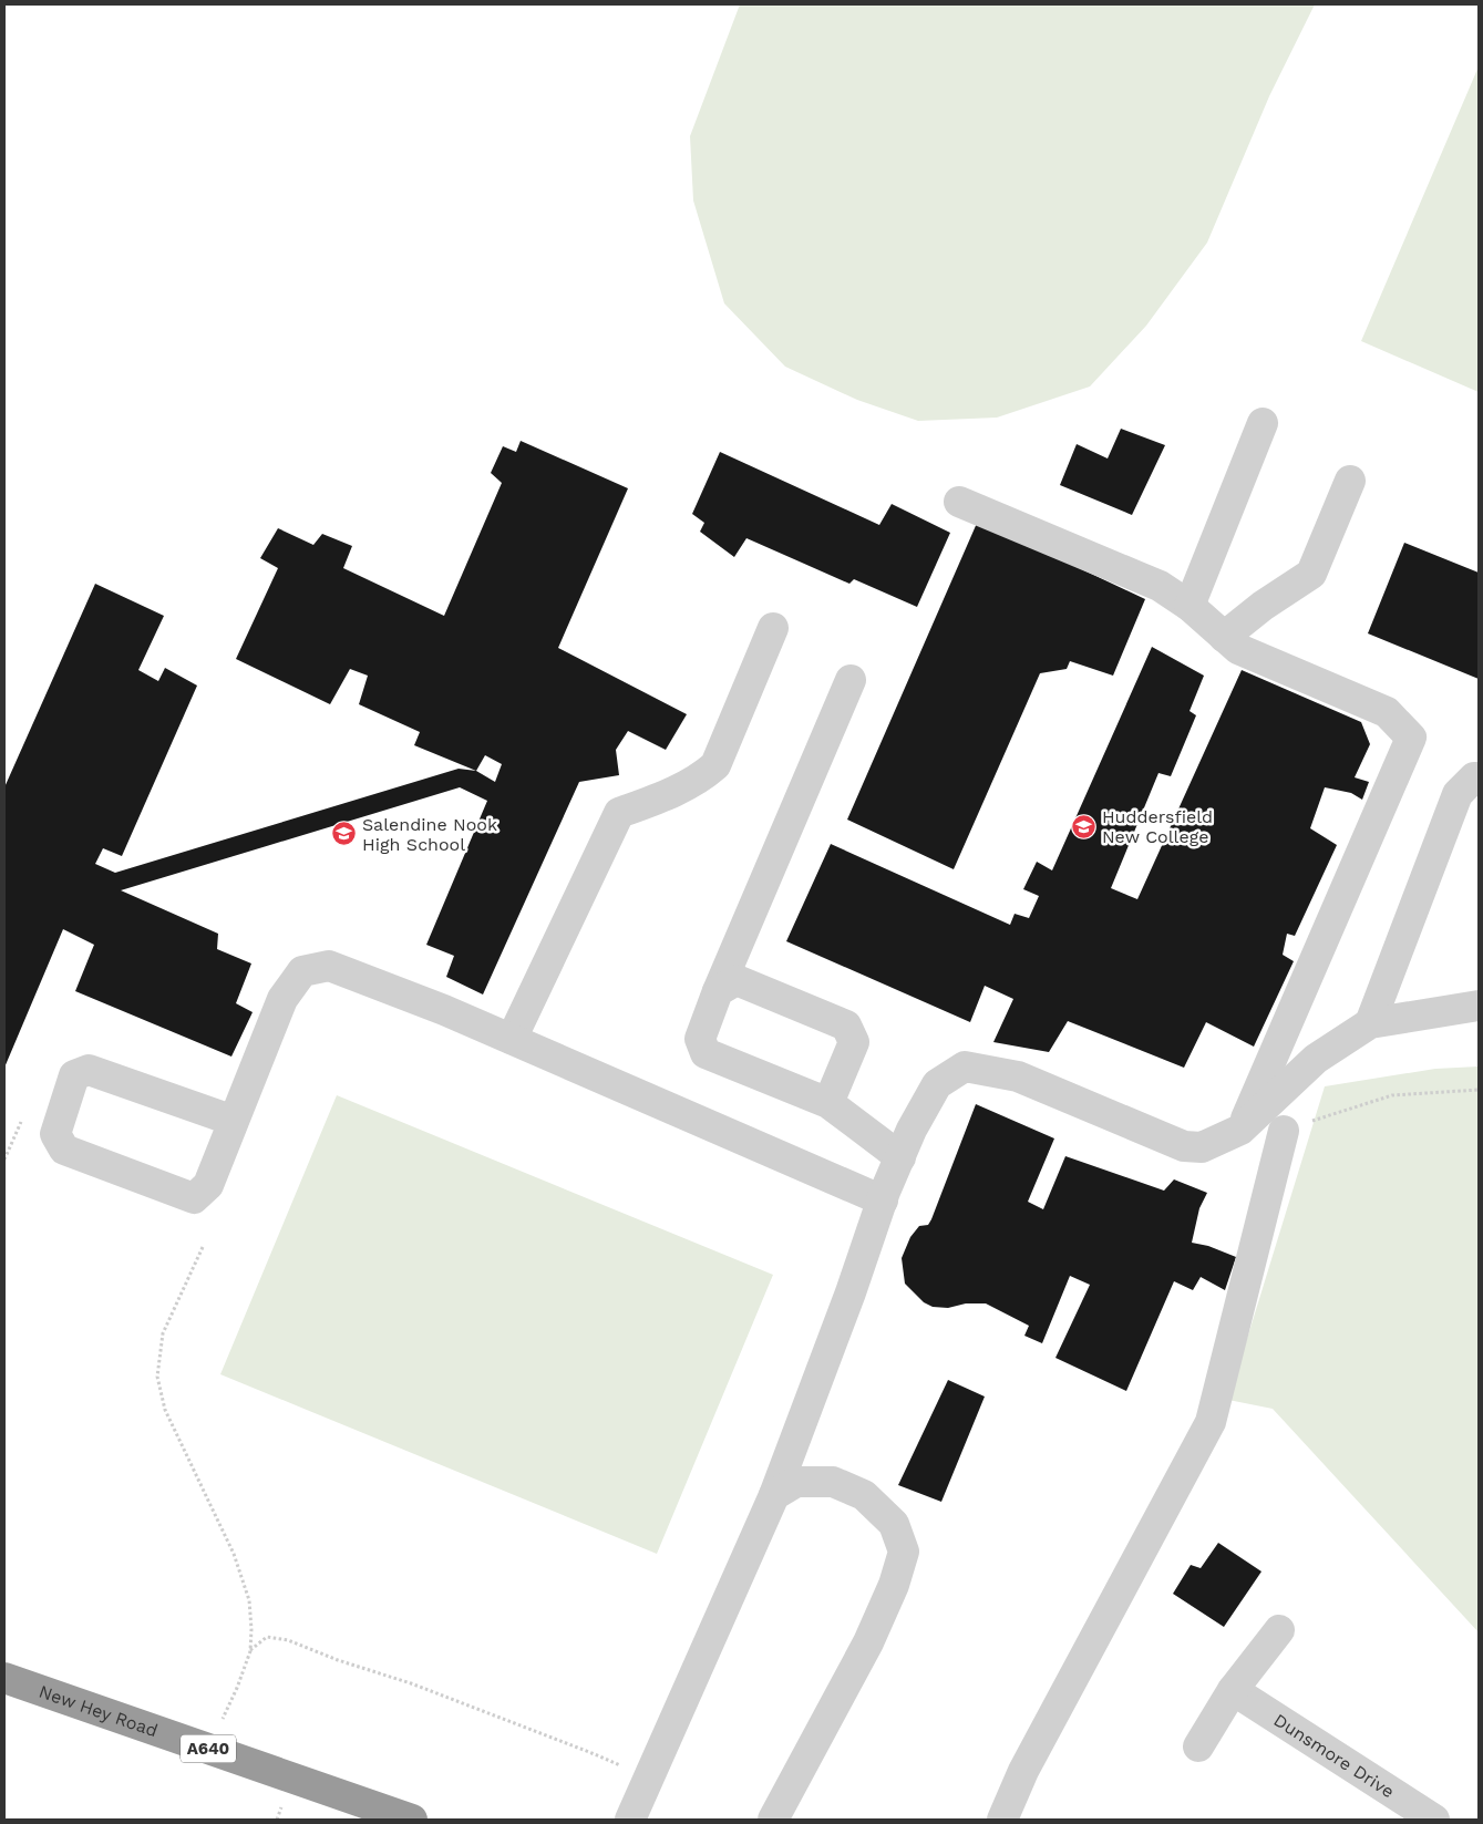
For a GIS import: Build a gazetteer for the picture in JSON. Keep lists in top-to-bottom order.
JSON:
{
  "streets": {
    "highway": ["New Hey Road", "A640"],
    "street": ["Dunsmore Drive"]
  },
  "places": {
    "school or university": ["Huddersfield New College", "Salendine Nook High School"]
  }
}
